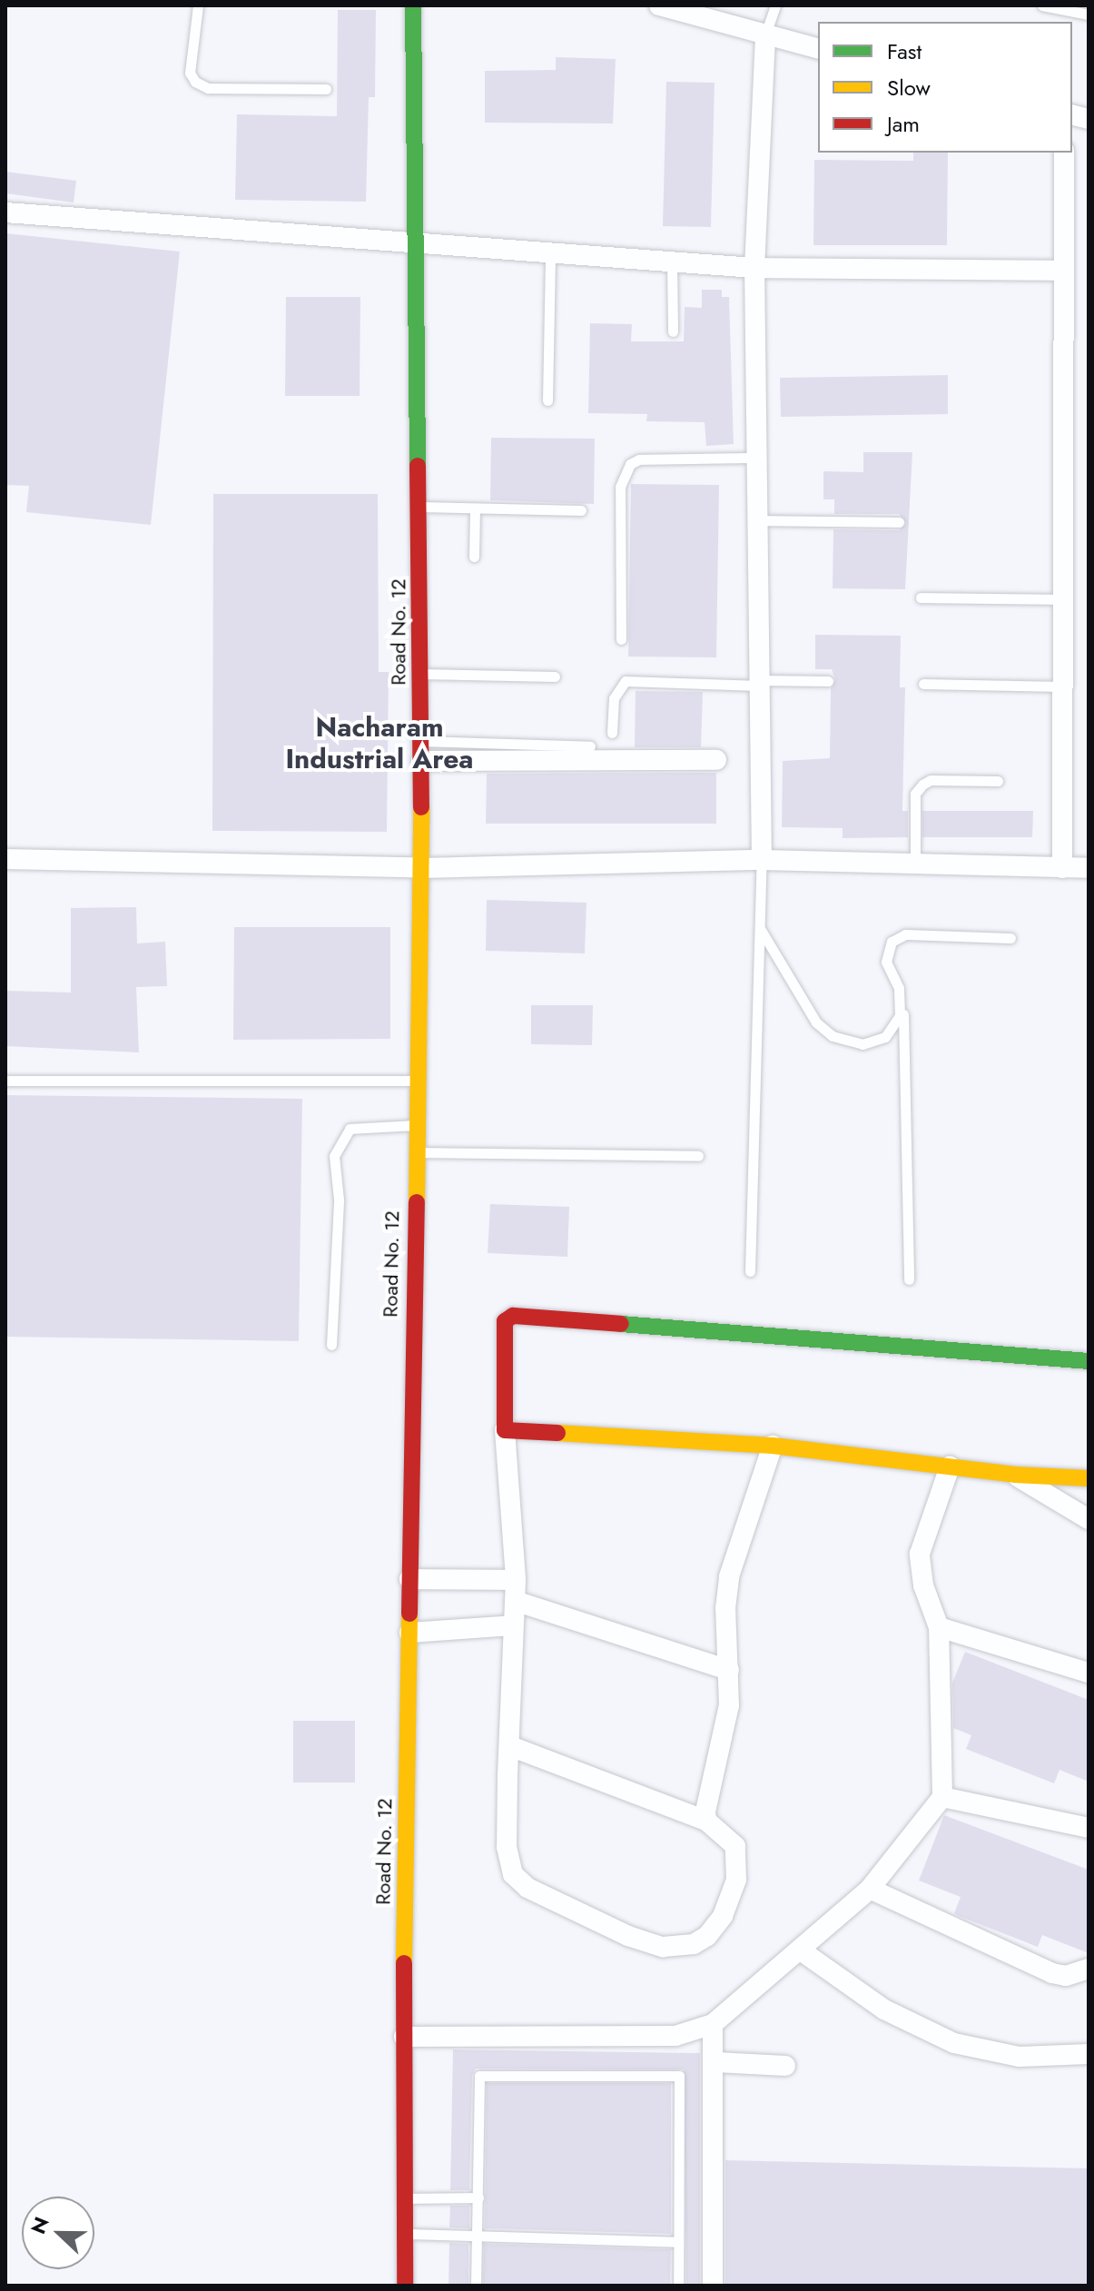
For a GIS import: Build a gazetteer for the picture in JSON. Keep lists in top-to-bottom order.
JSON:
{
  "streets": {
    "street": ["Road No. 12"]
  },
  "districts": ["Nacharam Industrial Area"],
  "legend": ["Fast", "Slow", "Jam"],
  "north": "left"
}
